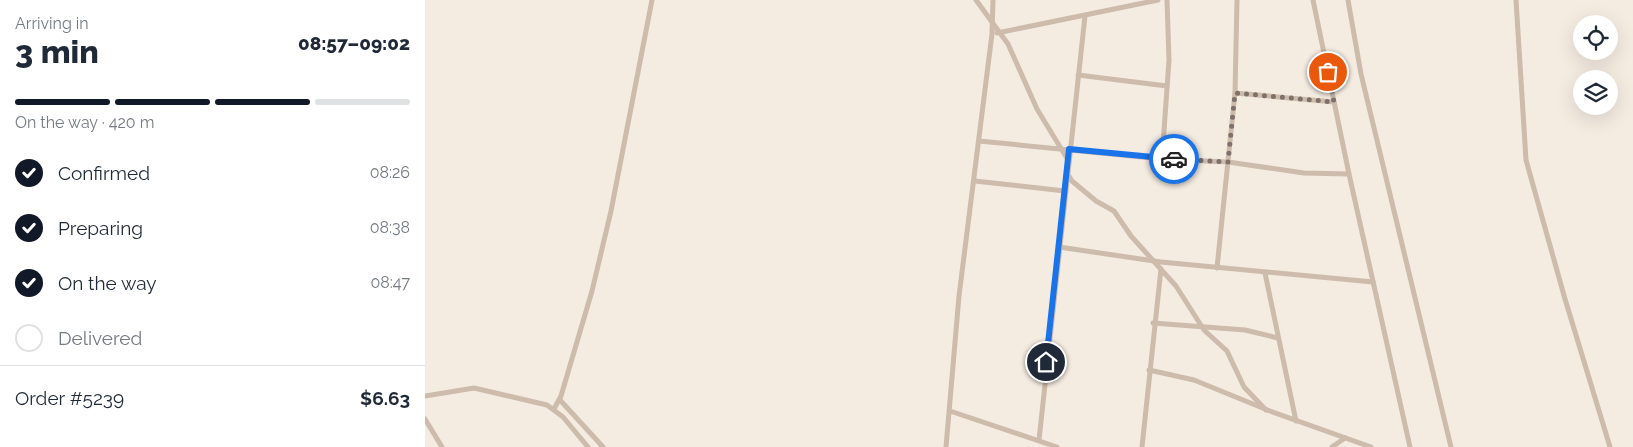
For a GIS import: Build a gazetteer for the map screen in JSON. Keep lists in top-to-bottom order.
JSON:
{
  "page": {
    "heading": ["3 min", "Arriving in", "08:57–09:02"],
    "panel": ["Order #5239", "$6.63"],
    "bar": "On the way · 420 m",
    "list": [
      ["Confirmed", "08:26"],
      ["Preparing", "08:38"],
      ["On the way", "08:47"],
      "Delivered"
    ]
  }
}
